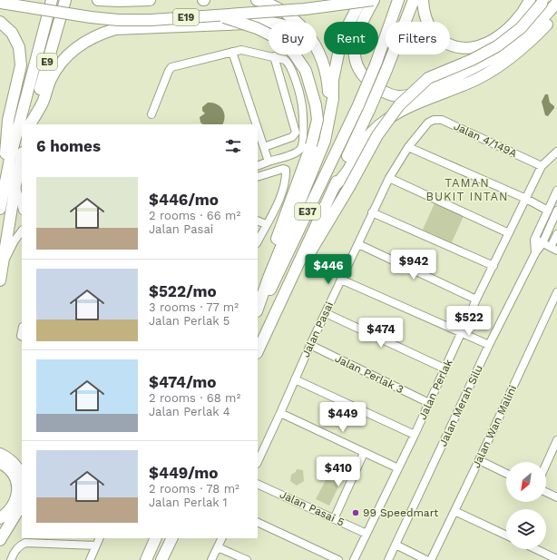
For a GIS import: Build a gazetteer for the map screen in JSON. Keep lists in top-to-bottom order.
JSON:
{
  "streets": {
    "highway": ["E19", "E9", "E37"],
    "street": [
      "Jalan 4/149A",
      "Jalan Pasai",
      "Jalan Perlak 3",
      "Jalan Perlak",
      "Jalan Merah Silu",
      "Jalan Wan Malini",
      "Jalan Pasai 5"
    ]
  },
  "crossings": [
    ["Jalan 4/149A", "Jalan Pasai"],
    ["Jalan 4/149A", "Jalan Perlak"],
    ["Jalan Pasai", "Jalan Perlak 3"],
    ["Jalan Perlak 3", "Jalan Perlak"],
    ["Jalan Perlak", "Jalan Pasai 5"]
  ],
  "districts": ["TAMAN BUKIT INTAN"],
  "places": ["99 Speedmart"],
  "north": "bottom left",
  "page": {
    "chip": ["Buy", "Rent", "Filters"],
    "heading": "6 homes",
    "list": [
      {
        "name": "$446/mo",
        "note": "2 rooms · 66 m² · Jalan Pasai"
      },
      {
        "name": "$522/mo",
        "note": "3 rooms · 77 m² · Jalan Perlak 5"
      },
      {
        "name": "$474/mo",
        "note": "2 rooms · 68 m² · Jalan Perlak 4"
      },
      {
        "name": "$449/mo",
        "note": "2 rooms · 78 m² · Jalan Perlak 1"
      }
    ],
    "price": [
      "$942",
      "$446",
      "$522",
      "$474",
      "$449",
      "$410"
    ]
  }
}
